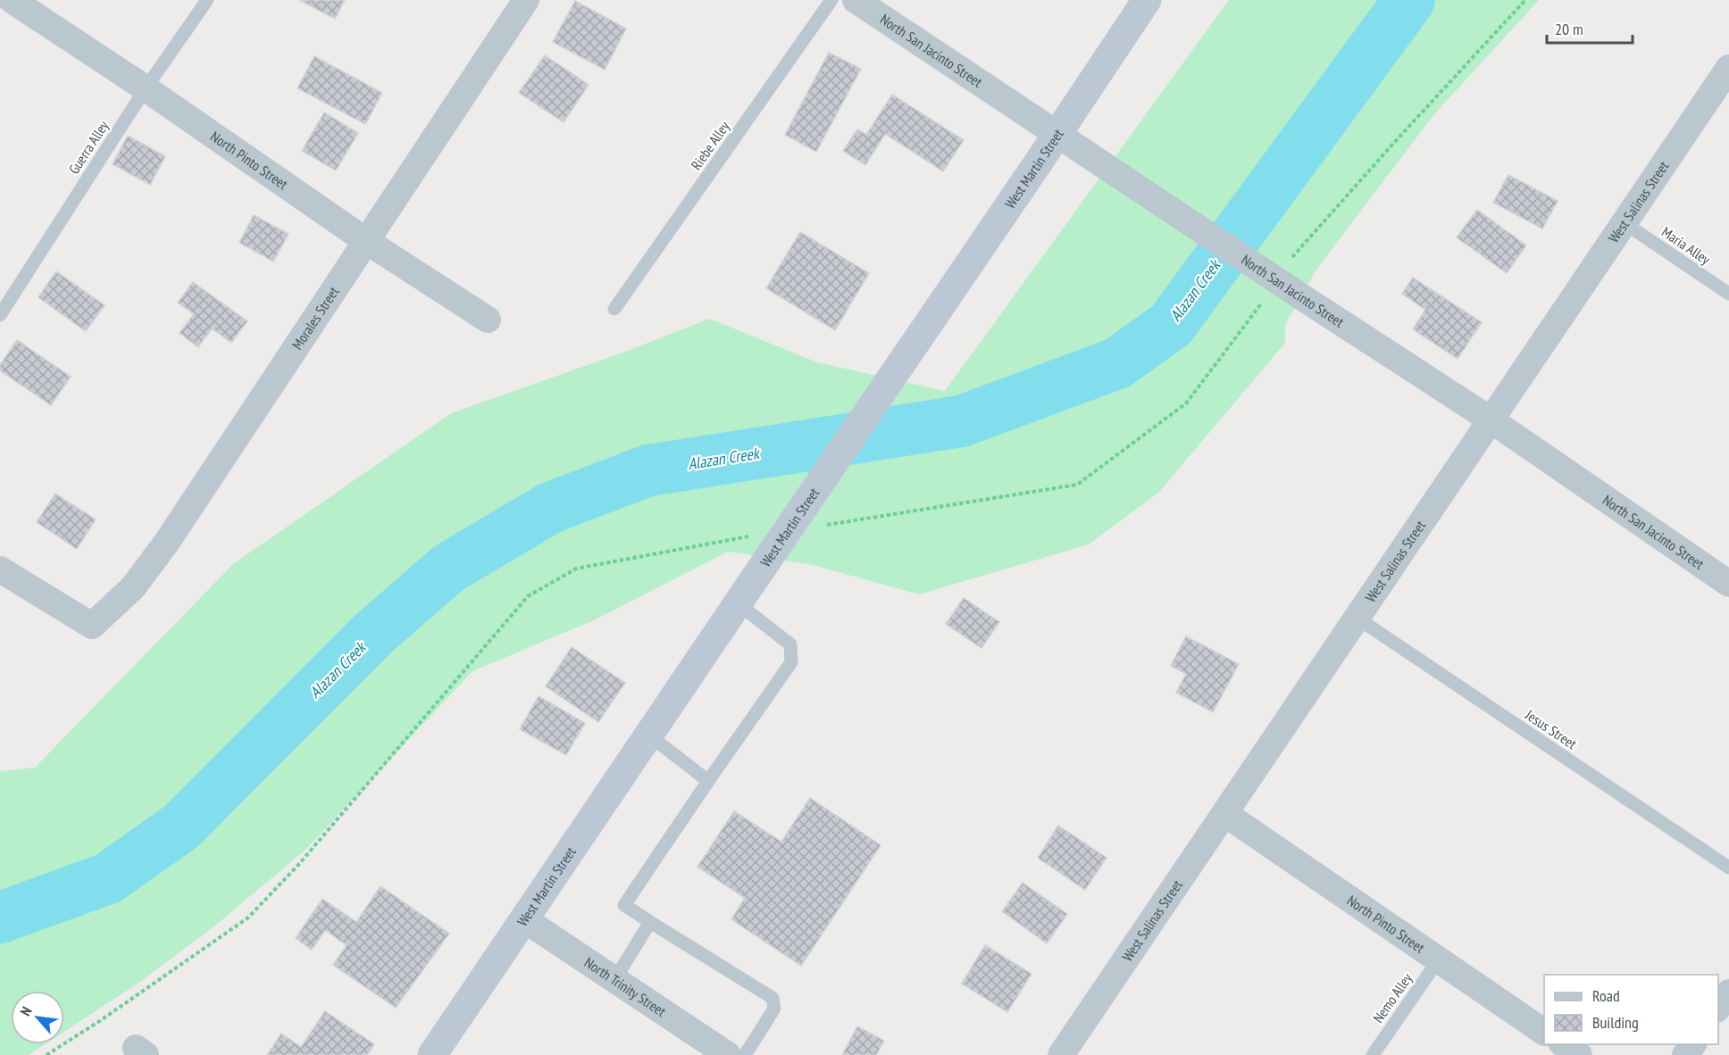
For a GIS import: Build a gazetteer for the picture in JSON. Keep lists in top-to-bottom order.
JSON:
{
  "streets": {
    "main road": ["West Martin Street"],
    "street": [
      "North San Jacinto Street",
      "North Pinto Street",
      "West Salinas Street",
      "Morales Street",
      "North Trinity Street"
    ],
    "lane": [
      "Riebe Alley",
      "Guerra Alley",
      "Maria Alley",
      "Jesus Street",
      "Nemo Alley"
    ]
  },
  "crossings": [
    ["North San Jacinto Street", "West Martin Street"],
    ["North San Jacinto Street", "West Salinas Street"],
    ["Guerra Alley", "North Pinto Street"],
    ["North Pinto Street", "West Salinas Street"],
    ["North Pinto Street", "Morales Street"],
    ["North Pinto Street", "Nemo Alley"],
    ["West Martin Street", "North Trinity Street"],
    ["West Salinas Street", "Maria Alley"],
    ["West Salinas Street", "Jesus Street"]
  ],
  "water": ["Alazan Creek"],
  "legend": ["Road", "Building"],
  "scale_bar": "20 m",
  "north": "top left"
}
